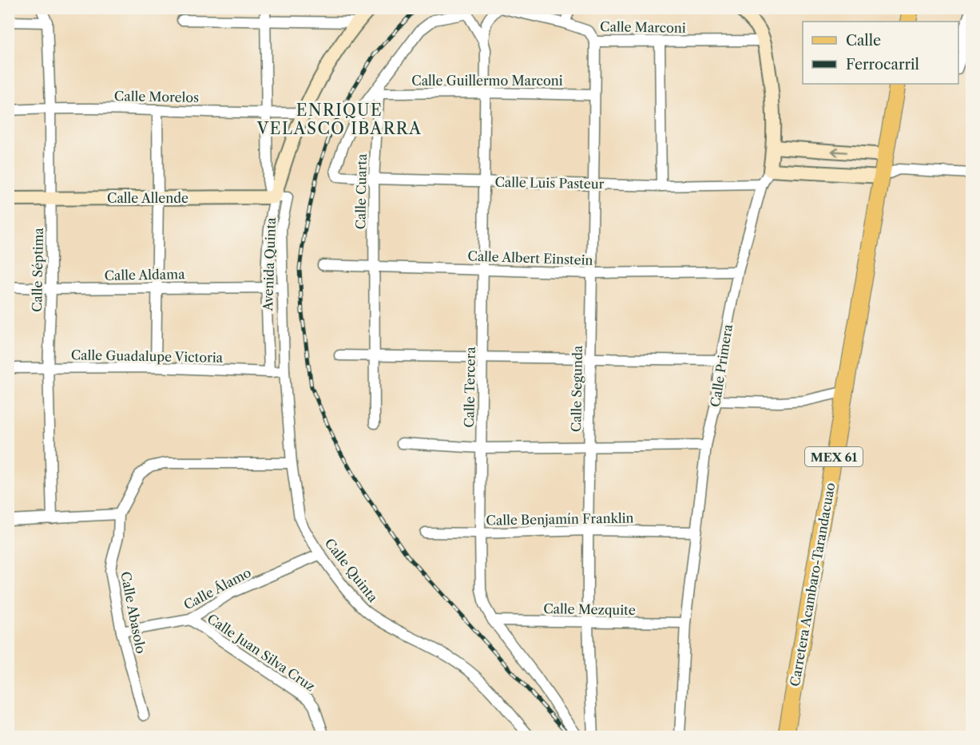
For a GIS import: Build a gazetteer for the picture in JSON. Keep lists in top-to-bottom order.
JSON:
{
  "streets": {
    "main road": ["MEX 61", "Carretera Acambaro-Tarandacuao"],
    "street": [
      "Calle Marconi",
      "Calle Guillermo Marconi",
      "Calle Morelos",
      "Calle Luis Pasteur",
      "Calle Cuarta",
      "Calle Allende",
      "Calle Albert Einstein",
      "Avenida Quinta",
      "Calle Séptima",
      "Calle Aldama",
      "Calle Guadalupe Victoria",
      "Calle Primera",
      "Calle Tercera",
      "Calle Segunda",
      "Calle Benjamín Franklin",
      "Calle Quinta",
      "Calle Álamo",
      "Calle Mezquite",
      "Calle Abasolo",
      "Calle Juan Silva Cruz"
    ]
  },
  "crossings": [
    ["Calle Marconi", "Calle Primera"],
    ["Calle Marconi", "Calle Segunda"],
    ["Calle Guillermo Marconi", "Calle Luis Pasteur"],
    ["Calle Guillermo Marconi", "Calle Cuarta"],
    ["Calle Guillermo Marconi", "Calle Tercera"],
    ["Calle Guillermo Marconi", "Calle Segunda"],
    ["Calle Morelos", "Avenida Quinta"],
    ["Calle Morelos", "Calle Séptima"],
    ["Calle Luis Pasteur", "Calle Cuarta"],
    ["Calle Luis Pasteur", "Calle Primera"],
    ["Calle Luis Pasteur", "Calle Tercera"],
    ["Calle Luis Pasteur", "Calle Segunda"],
    ["Calle Cuarta", "Calle Albert Einstein"],
    ["Calle Allende", "Avenida Quinta"],
    ["Calle Allende", "Calle Séptima"],
    ["Calle Albert Einstein", "Calle Primera"],
    ["Calle Albert Einstein", "Calle Tercera"],
    ["Calle Albert Einstein", "Calle Segunda"],
    ["Avenida Quinta", "Calle Aldama"],
    ["Avenida Quinta", "Calle Guadalupe Victoria"],
    ["Avenida Quinta", "Calle Quinta"],
    ["Calle Séptima", "Calle Aldama"],
    ["Calle Séptima", "Calle Guadalupe Victoria"],
    ["Calle Guadalupe Victoria", "Calle Quinta"],
    ["Calle Primera", "Calle Benjamín Franklin"],
    ["Calle Primera", "Calle Mezquite"],
    ["Calle Tercera", "Calle Benjamín Franklin"],
    ["Calle Tercera", "Calle Mezquite"],
    ["Calle Segunda", "Calle Benjamín Franklin"],
    ["Calle Segunda", "Calle Mezquite"],
    ["MEX 61", "Carretera Acambaro-Tarandacuao"],
    ["Calle Quinta", "Calle Álamo"],
    ["Calle Quinta", "Calle Abasolo"],
    ["Calle Álamo", "Calle Abasolo"],
    ["Calle Álamo", "Calle Juan Silva Cruz"]
  ],
  "districts": ["ENRIQUE VELASCO IBARRA"],
  "legend": ["Calle", "Ferrocarril"]
}
